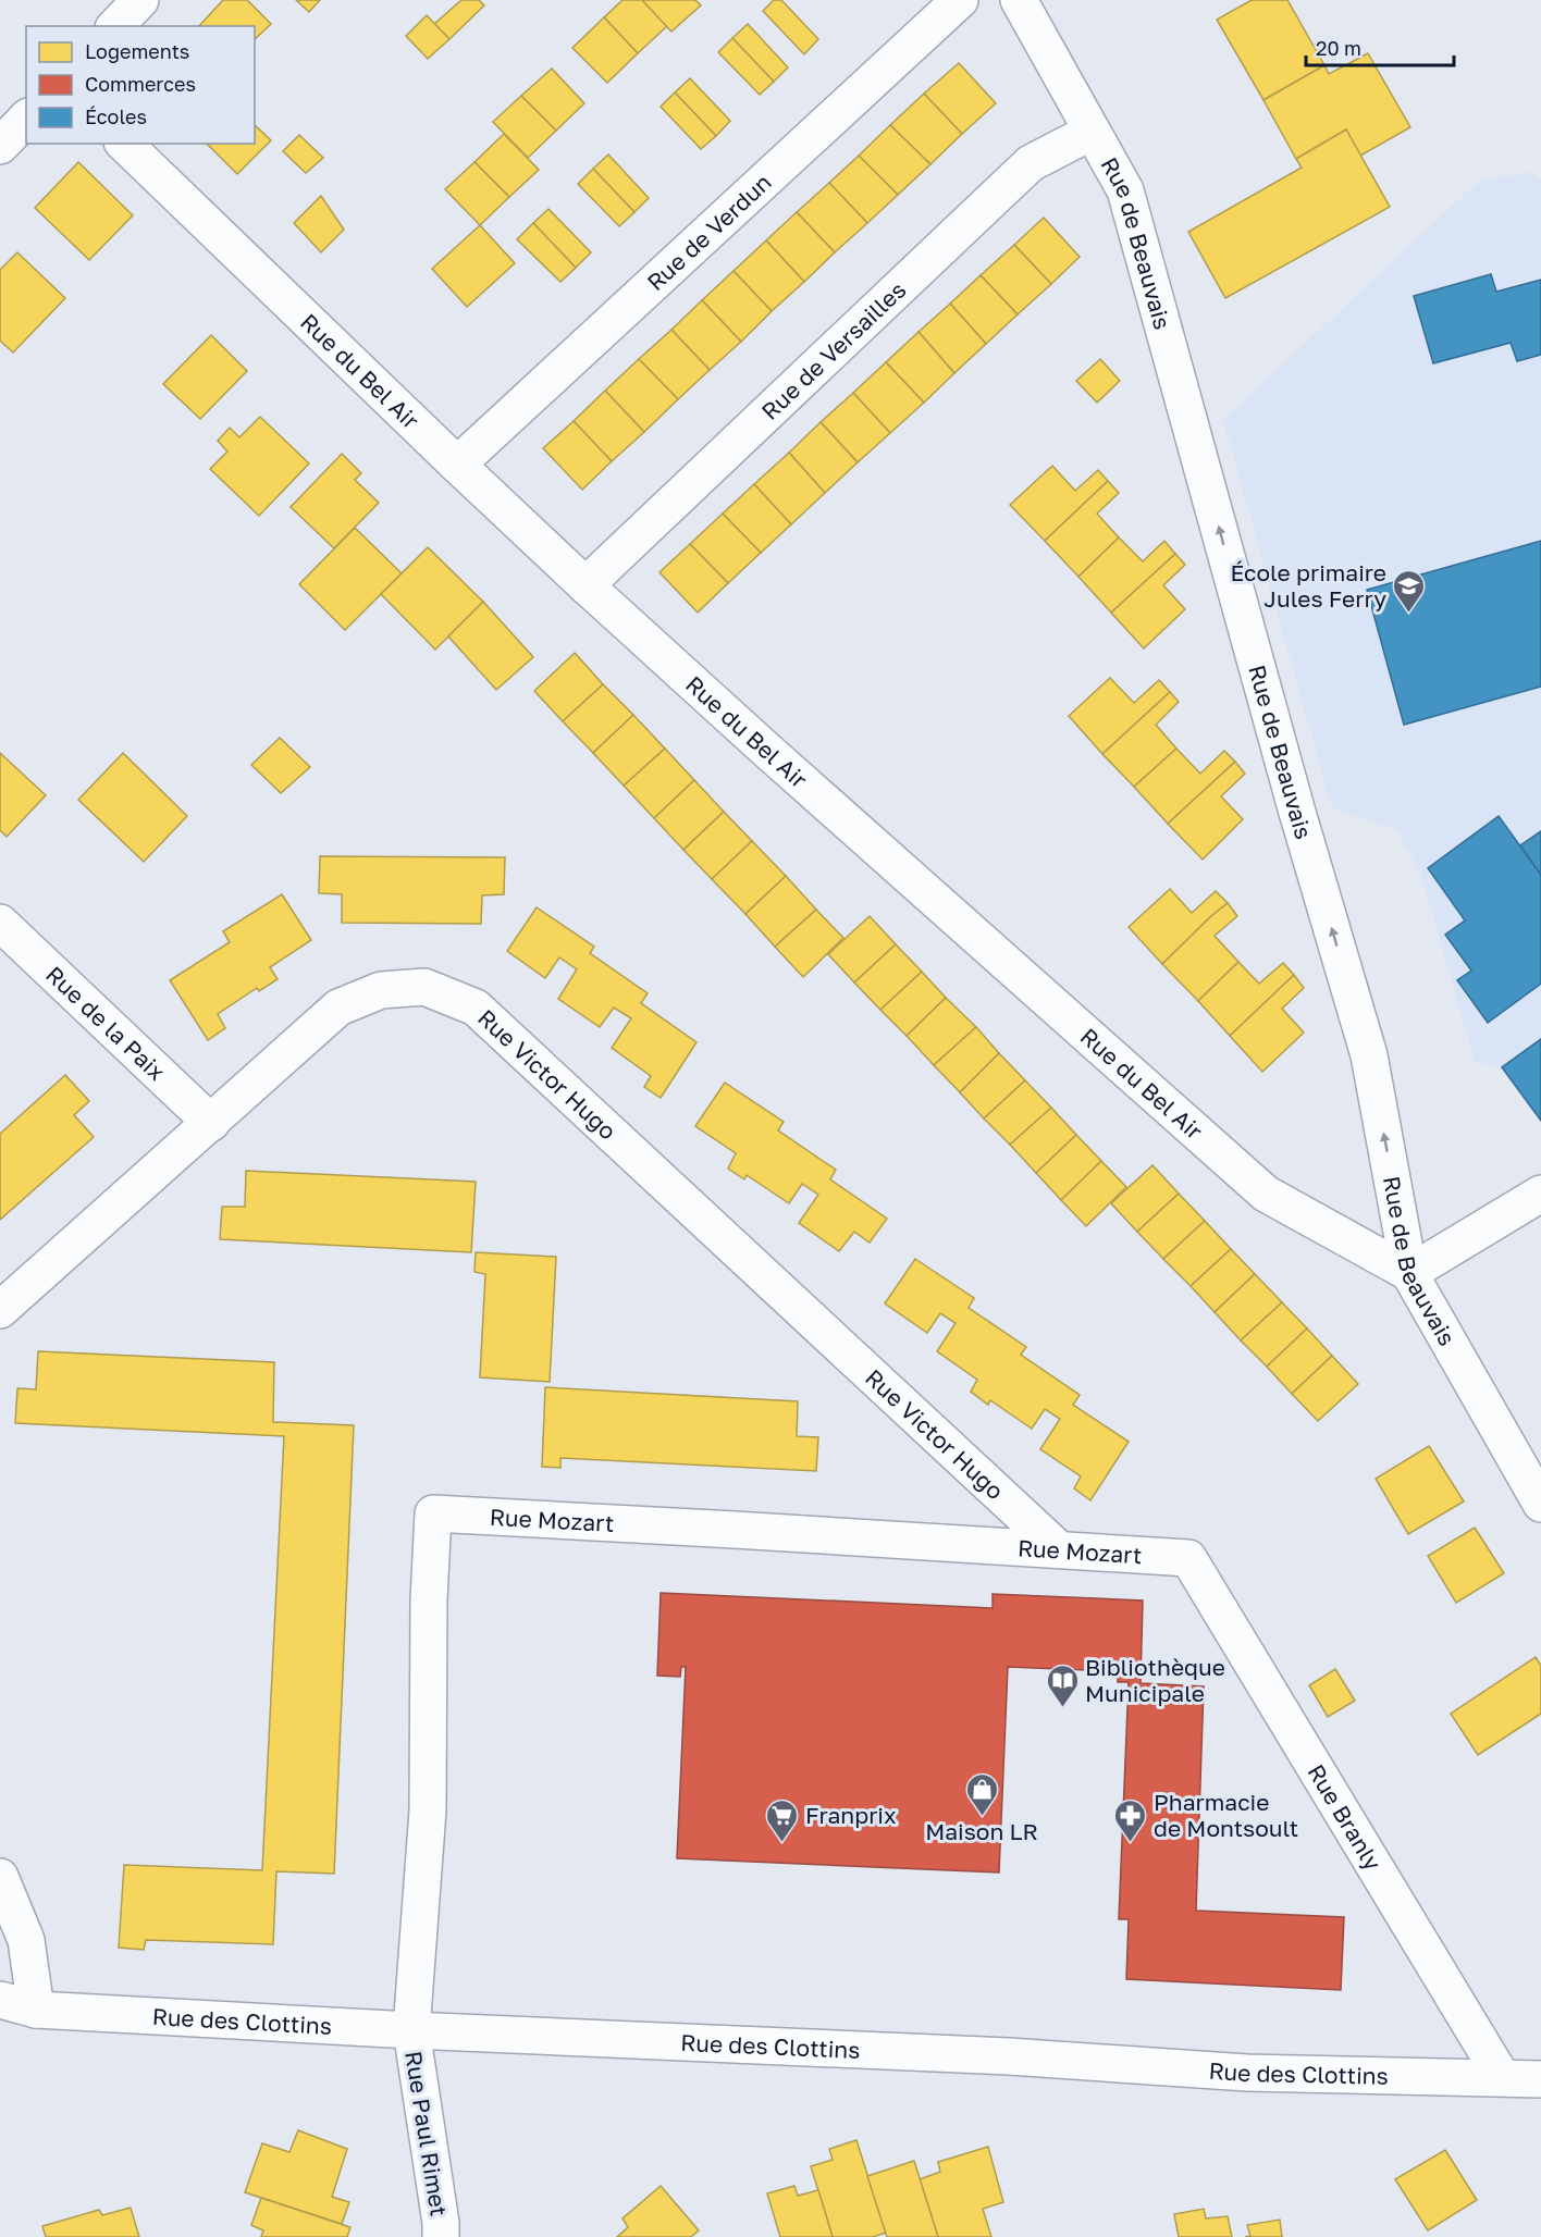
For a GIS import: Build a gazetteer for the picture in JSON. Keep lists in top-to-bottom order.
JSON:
{
  "streets": {
    "street": [
      "Rue de Verdun",
      "Rue de Beauvais",
      "Rue de Versailles",
      "Rue du Bel Air",
      "Rue de la Paix",
      "Rue Victor Hugo",
      "Rue Mozart",
      "Rue Branly",
      "Rue des Clottins",
      "Rue Paul Rimet"
    ]
  },
  "crossings": [
    ["Rue de Verdun", "Rue du Bel Air"],
    ["Rue de Beauvais", "Rue de Versailles"],
    ["Rue de Beauvais", "Rue du Bel Air"],
    ["Rue de Versailles", "Rue du Bel Air"],
    ["Rue de la Paix", "Rue Victor Hugo"],
    ["Rue Victor Hugo", "Rue Mozart"],
    ["Rue Mozart", "Rue Branly"],
    ["Rue Mozart", "Rue des Clottins"],
    ["Rue Mozart", "Rue Paul Rimet"],
    ["Rue Branly", "Rue des Clottins"],
    ["Rue des Clottins", "Rue Paul Rimet"]
  ],
  "one_way": ["Rue de Beauvais"],
  "places": {
    "school or university": ["École primaire Jules Ferry"],
    "library": ["Bibliothèque Municipale"],
    "shop": ["Maison LR"],
    "supermarket": ["Franprix"],
    "pharmacy": ["Pharmacie de Montsoult"]
  },
  "legend": ["Logements", "Commerces", "Écoles"],
  "scale_bar": "20 m"
}
